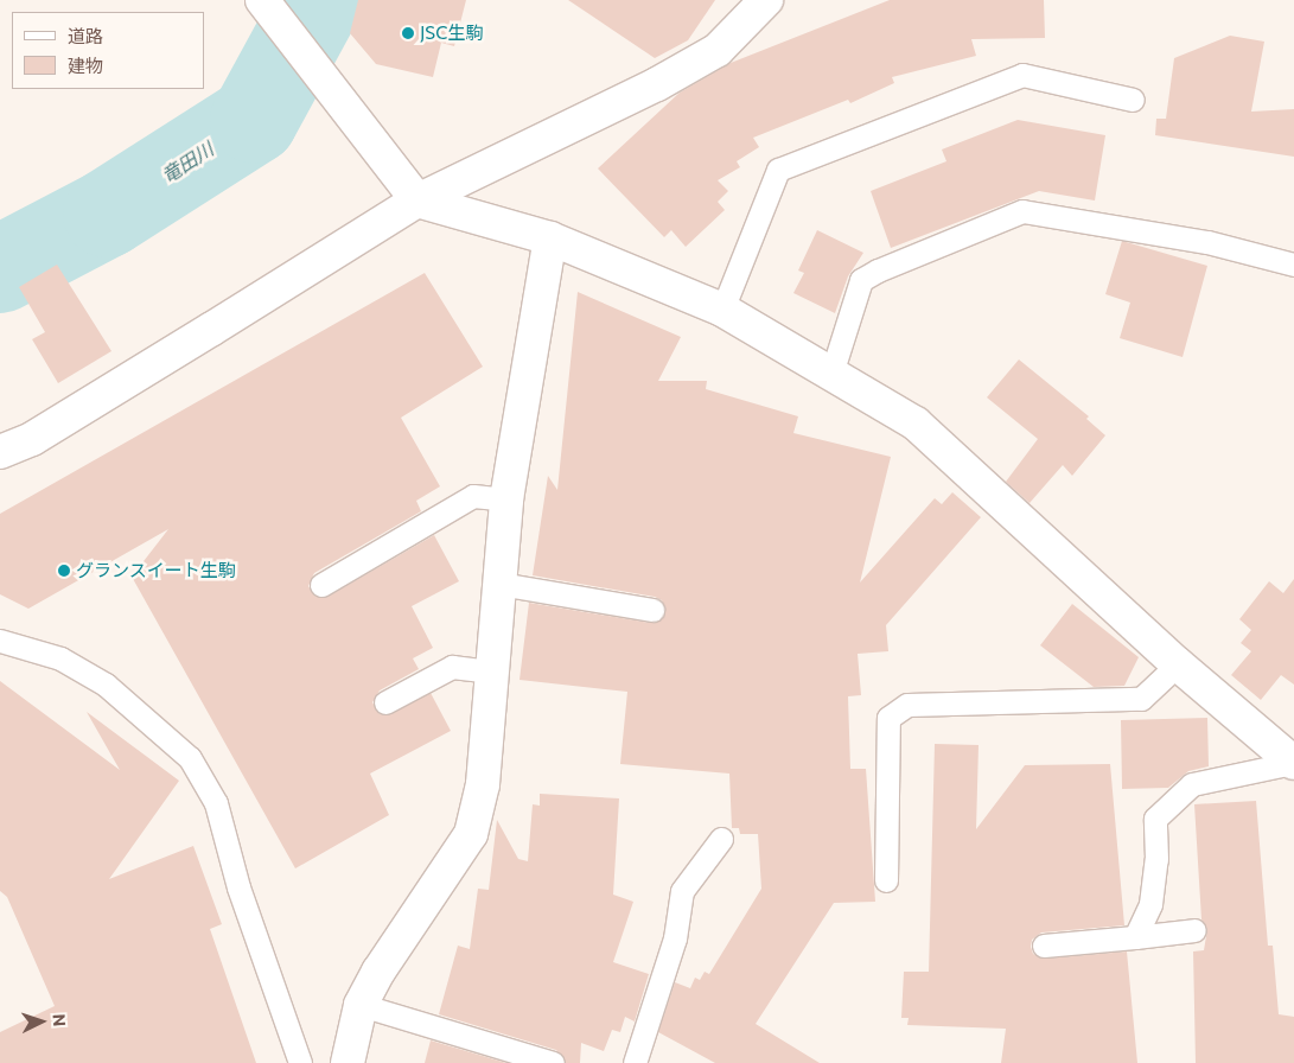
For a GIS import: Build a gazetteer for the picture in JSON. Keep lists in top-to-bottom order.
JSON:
{
  "water": ["竜田川"],
  "places": ["JSC生駒", "グランスイート生駒"],
  "legend": ["道路", "建物"],
  "north": "right"
}
